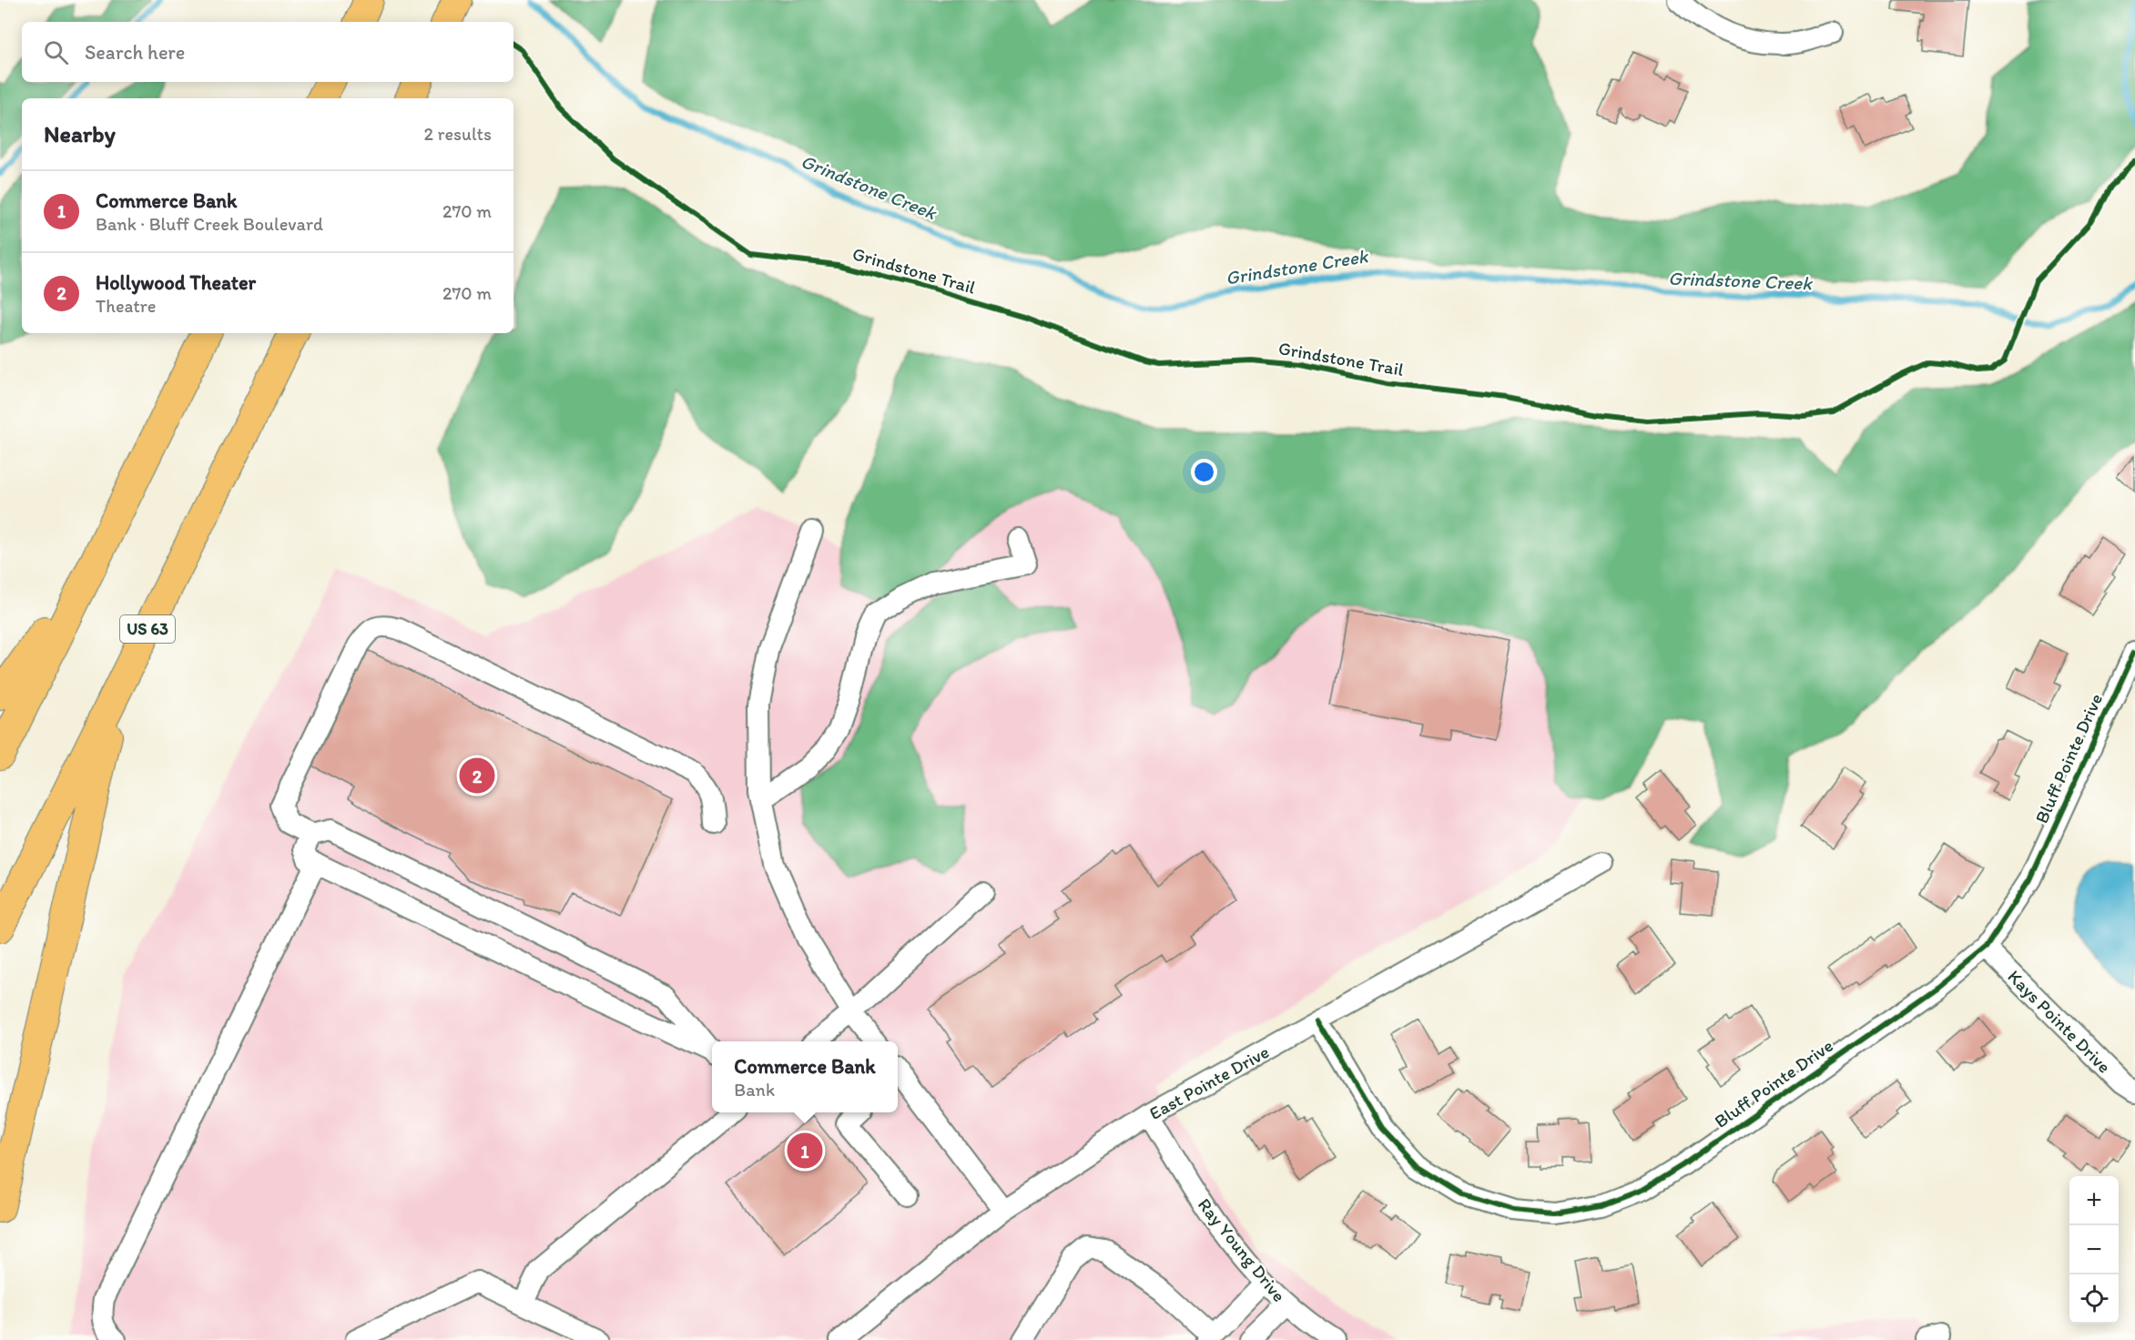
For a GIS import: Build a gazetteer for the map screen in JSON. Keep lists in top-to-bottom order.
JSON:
{
  "streets": {
    "highway": ["US 63"],
    "street": [
      "Bluff Pointe Drive",
      "Kays Pointe Drive",
      "East Pointe Drive",
      "Ray Young Drive"
    ],
    "cycle path": ["Grindstone Trail"]
  },
  "crossings": [
    ["Bluff Pointe Drive", "Kays Pointe Drive"],
    ["Bluff Pointe Drive", "East Pointe Drive"],
    ["East Pointe Drive", "Ray Young Drive"]
  ],
  "water": ["Grindstone Creek"],
  "page": {
    "search": "Search here",
    "heading": ["Nearby", "2 results"],
    "list": [
      {
        "mark": "1",
        "name": "Commerce Bank",
        "note": "Bank · Bluff Creek Boulevard",
        "value": "270 m"
      },
      {
        "mark": "2",
        "name": "Hollywood Theater",
        "note": "Theatre",
        "value": "270 m"
      }
    ],
    "pins": ["2", "1"],
    "popup": ["Commerce Bank", "Bank"],
    "map_buttons": ["+", "−"]
  }
}
